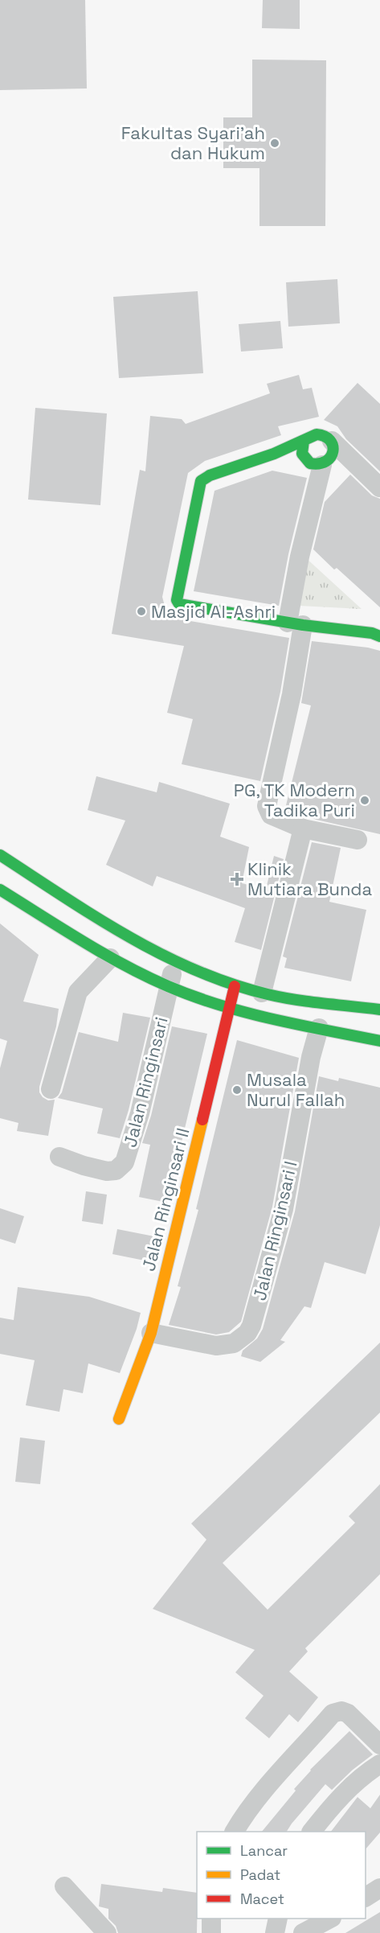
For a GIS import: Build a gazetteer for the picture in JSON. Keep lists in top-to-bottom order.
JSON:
{
  "streets": {
    "street": ["Jalan Ringinsari", "Jalan Ringinsari II", "Jalan Ringinsari I"]
  },
  "crossings": [
    ["Jalan Ringinsari II", "Jalan Ringinsari I"]
  ],
  "places": {
    "other": [
      "Fakultas Syari'ah dan Hukum",
      "Masjid Al-Ashri",
      "PG, TK Modern Tadika Puri",
      "Musala Nurul Fallah"
    ],
    "health": ["Klinik Mutiara Bunda"]
  },
  "legend": ["Lancar", "Padat", "Macet"]
}
